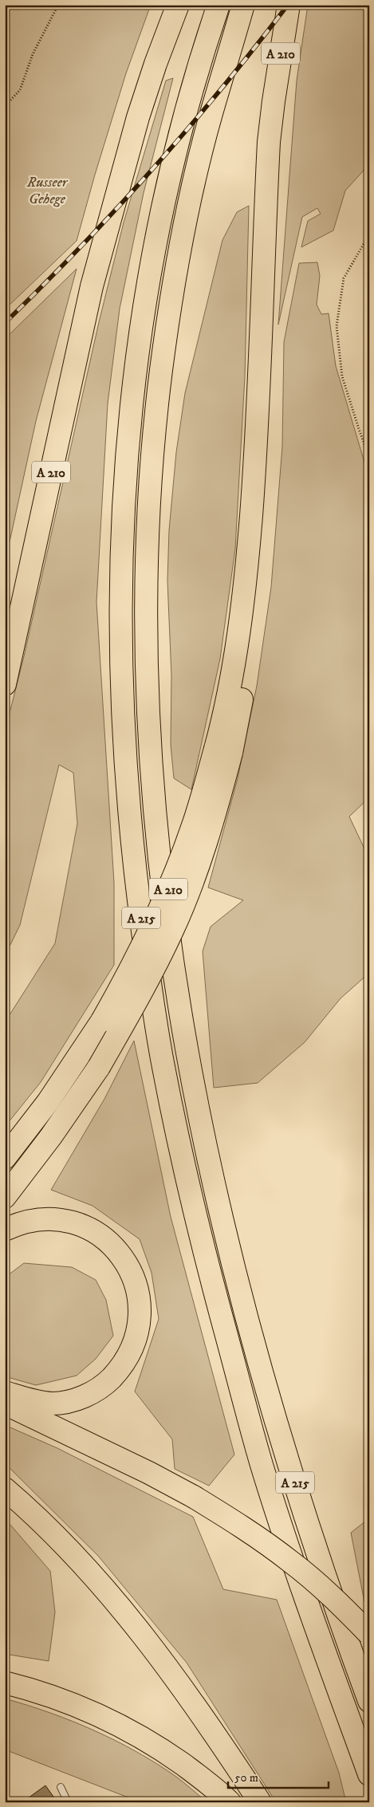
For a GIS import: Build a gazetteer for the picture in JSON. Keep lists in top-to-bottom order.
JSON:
{
  "streets": {
    "highway": ["A 210", "A 215"]
  },
  "parks": ["Russeer Gehege"],
  "scale_bar": "50 m"
}
